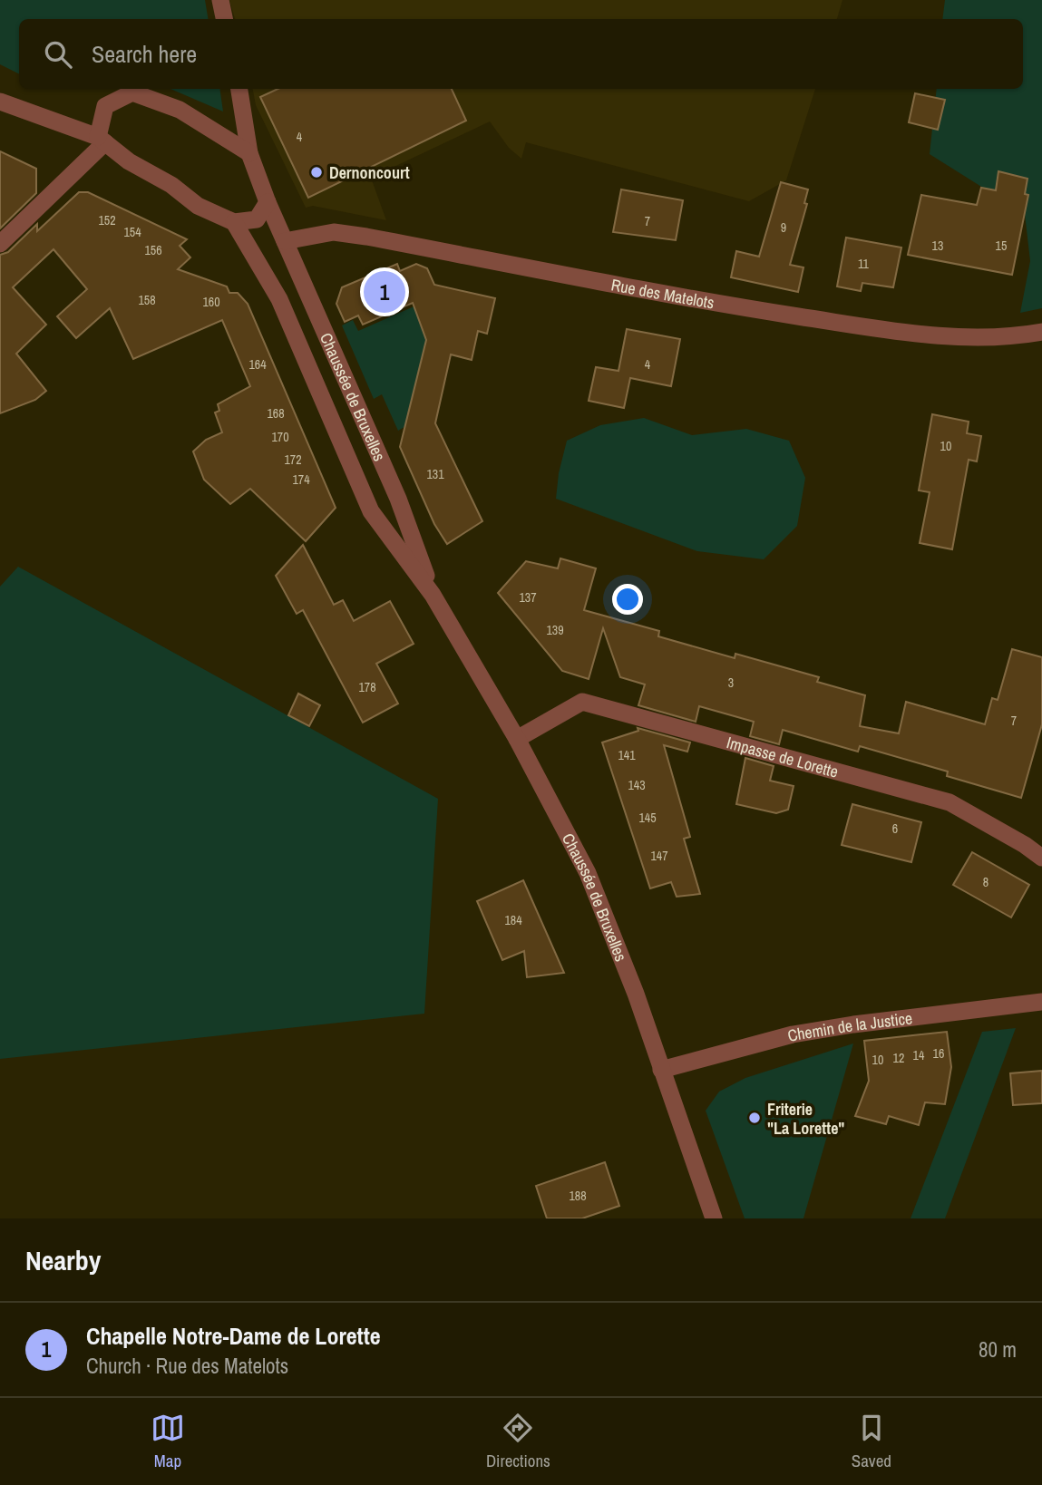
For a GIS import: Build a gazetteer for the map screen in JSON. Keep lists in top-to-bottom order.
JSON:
{
  "streets": {
    "street": [
      "Rue des Matelots",
      "Chaussée de Bruxelles",
      "Impasse de Lorette",
      "Chemin de la Justice"
    ]
  },
  "crossings": [
    ["Rue des Matelots", "Chaussée de Bruxelles"],
    ["Chaussée de Bruxelles", "Impasse de Lorette"],
    ["Chaussée de Bruxelles", "Chemin de la Justice"]
  ],
  "places": ["Dernoncourt", "Friterie \"La Lorette\""],
  "house_numbers": [
    "4",
    "152",
    "7",
    "9",
    "154",
    "13",
    "15",
    "156",
    "11",
    "158",
    "160",
    "164",
    "4",
    "168",
    "170",
    "10",
    "172",
    "131",
    "174",
    "137",
    "139",
    "3",
    "178",
    "7",
    "141",
    "143",
    "145",
    "6",
    "147",
    "8",
    "184",
    "16",
    "14",
    "12",
    "10",
    "188"
  ],
  "page": {
    "search": "Search here",
    "pins": "1",
    "heading": "Nearby",
    "list": [
      {
        "mark": "1",
        "name": "Chapelle Notre-Dame de Lorette",
        "note": "Church · Rue des Matelots",
        "value": "80 m"
      }
    ],
    "nav": ["Map", "Directions", "Saved"]
  }
}
